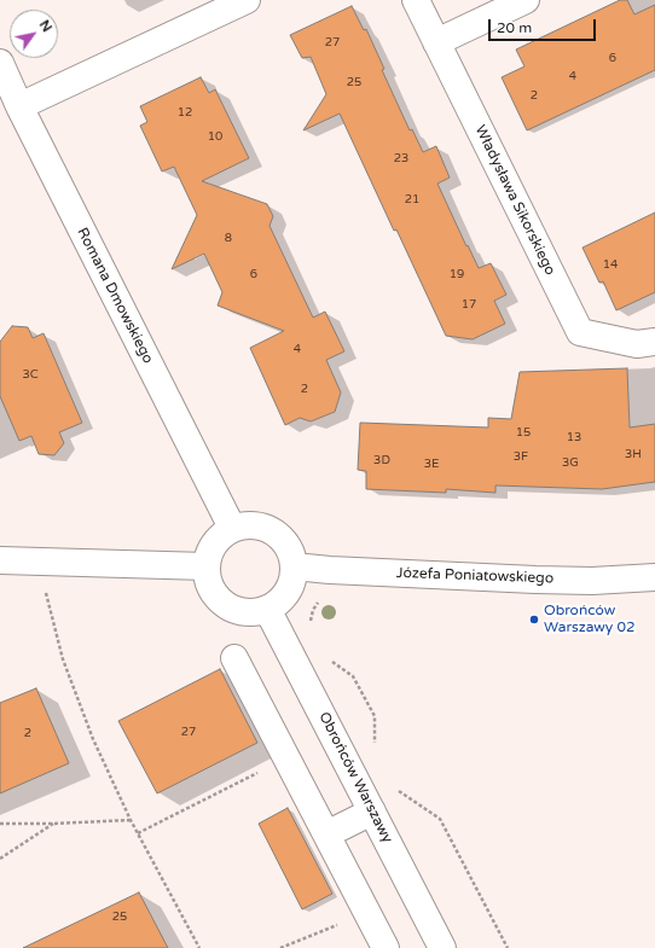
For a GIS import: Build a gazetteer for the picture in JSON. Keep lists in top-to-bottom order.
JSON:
{
  "streets": {
    "street": [
      "Władysława Sikorskiego",
      "Romana Dmowskiego",
      "Józefa Poniatowskiego",
      "Obrońców Warszawy"
    ]
  },
  "crossings": [
    ["Romana Dmowskiego", "Józefa Poniatowskiego"],
    ["Romana Dmowskiego", "Obrońców Warszawy"],
    ["Józefa Poniatowskiego", "Obrońców Warszawy"]
  ],
  "places": ["Obrońców Warszawy 02"],
  "house_numbers": [
    "27",
    "6",
    "4",
    "25",
    "2",
    "12",
    "10",
    "23",
    "21",
    "8",
    "14",
    "6",
    "19",
    "17",
    "4",
    "3C",
    "2",
    "15",
    "13",
    "3H",
    "3F",
    "3D",
    "3G",
    "3E",
    "27",
    "2",
    "25"
  ],
  "scale_bar": "20 m",
  "north": "top right"
}
